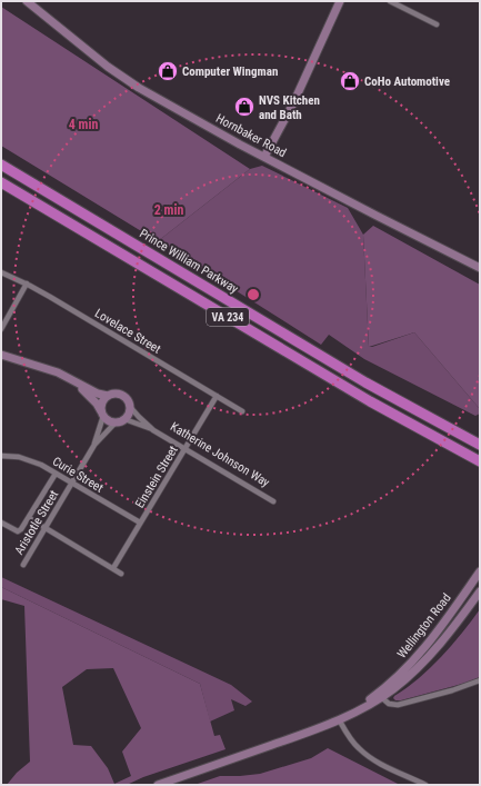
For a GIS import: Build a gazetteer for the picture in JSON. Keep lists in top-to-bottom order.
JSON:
{
  "streets": {
    "highway": ["Prince William Parkway", "VA 234"],
    "main road": ["Hornbaker Road", "Wellington Road"],
    "street": [
      "Lovelace Street",
      "Katherine Johnson Way",
      "Curie Street",
      "Einstein Street",
      "Aristotle Street"
    ]
  },
  "crossings": [
    ["Lovelace Street", "Einstein Street"],
    ["Katherine Johnson Way", "Einstein Street"],
    ["Katherine Johnson Way", "Aristotle Street"],
    ["Curie Street", "Einstein Street"],
    ["Curie Street", "Aristotle Street"]
  ],
  "places": {
    "shop": ["Computer Wingman", "CoHo Automotive", "NVS Kitchen and Bath"]
  },
  "rings": ["4 min", "2 min"]
}
